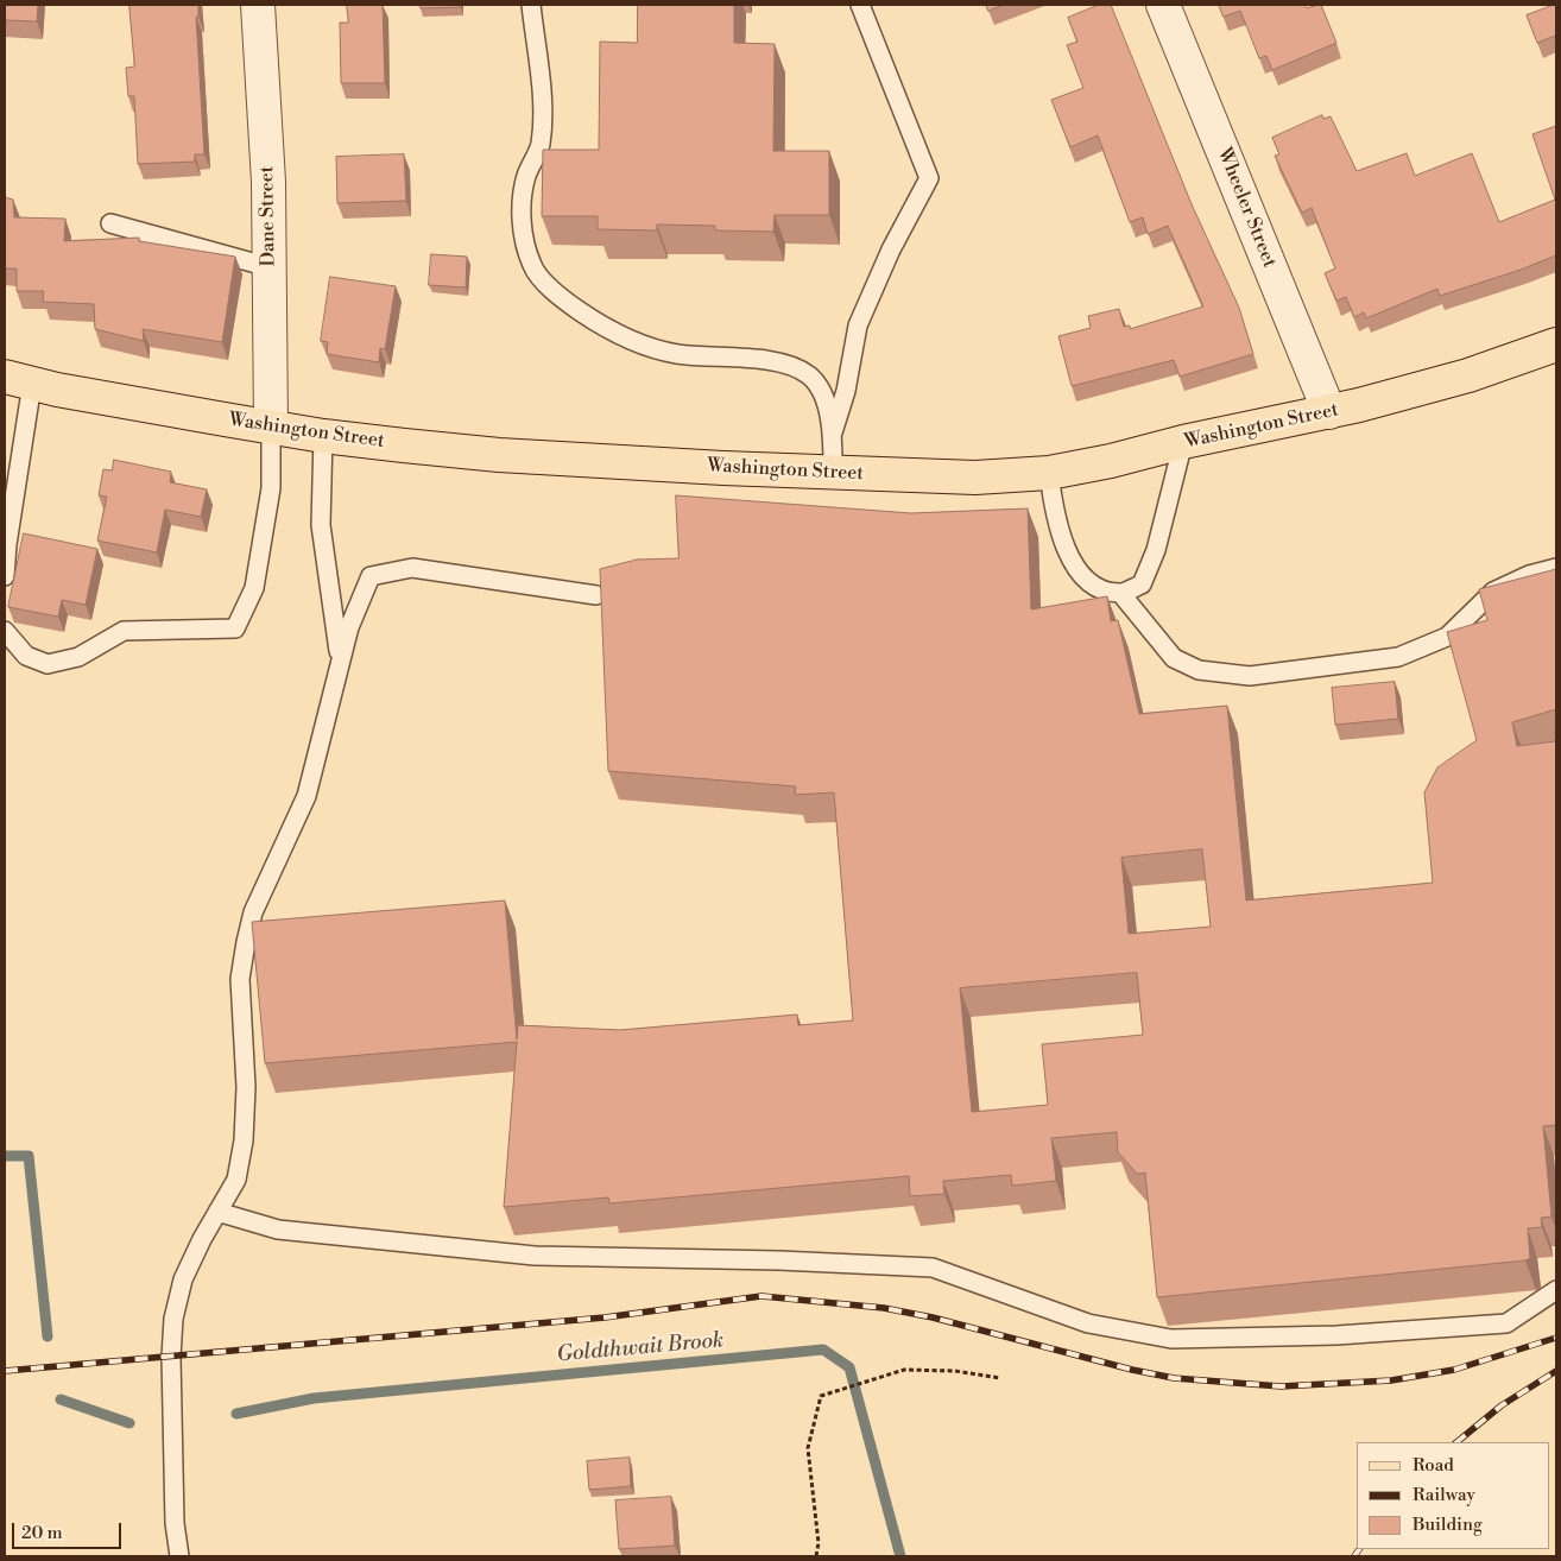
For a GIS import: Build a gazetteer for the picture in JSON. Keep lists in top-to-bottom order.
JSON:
{
  "streets": {
    "main road": ["Washington Street"],
    "street": ["Wheeler Street", "Dane Street"]
  },
  "crossings": [
    ["Wheeler Street", "Washington Street"],
    ["Dane Street", "Washington Street"]
  ],
  "water": ["Goldthwait Brook"],
  "legend": ["Road", "Railway", "Building"],
  "scale_bar": "20 m"
}
